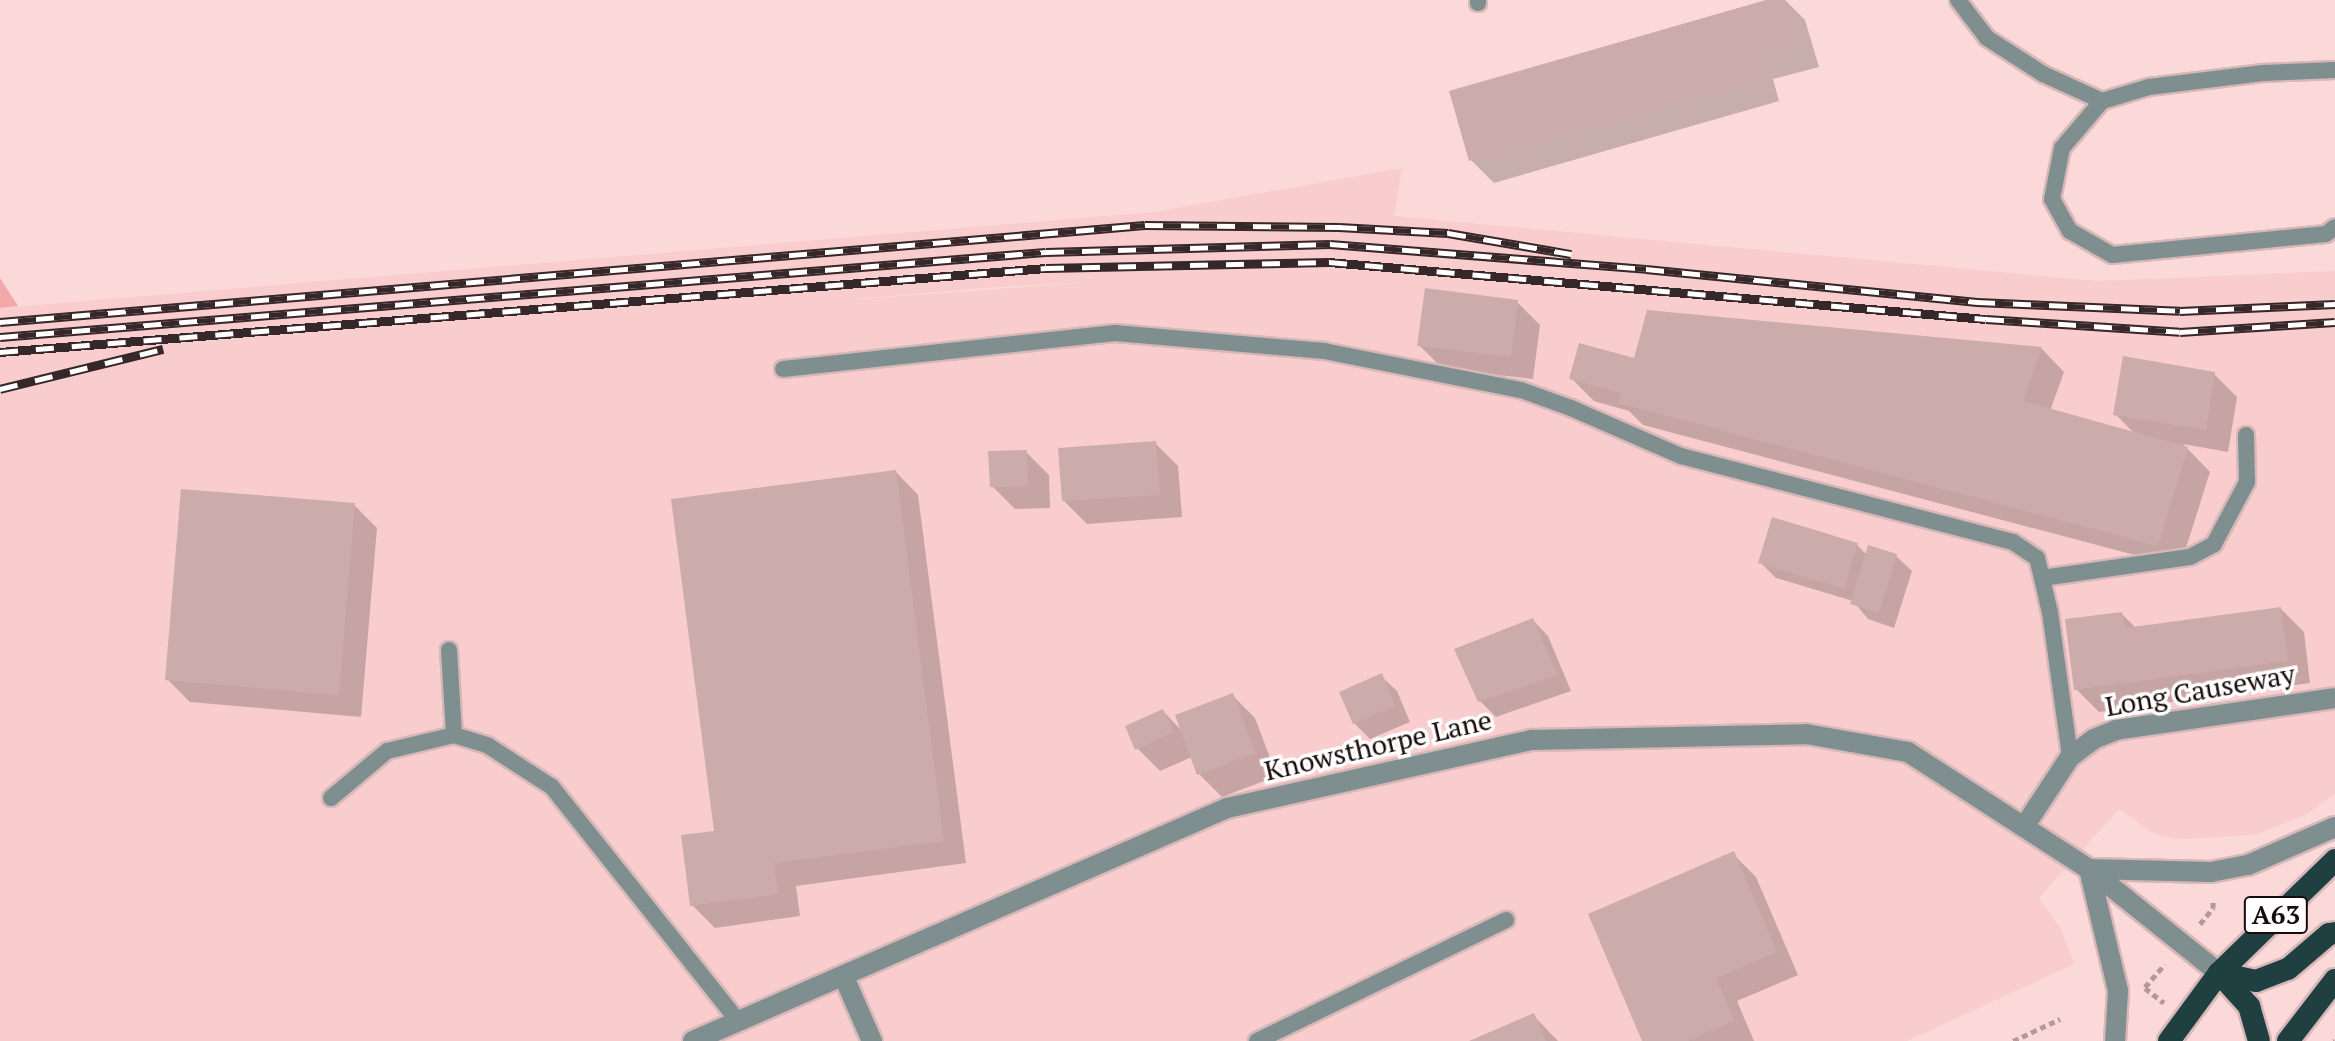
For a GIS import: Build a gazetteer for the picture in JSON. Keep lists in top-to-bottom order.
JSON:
{
  "streets": {
    "highway": ["A63"],
    "street": ["Long Causeway", "Knowsthorpe Lane"]
  },
  "crossings": [
    ["Long Causeway", "Knowsthorpe Lane"],
    ["Knowsthorpe Lane", "A63"]
  ]
}
